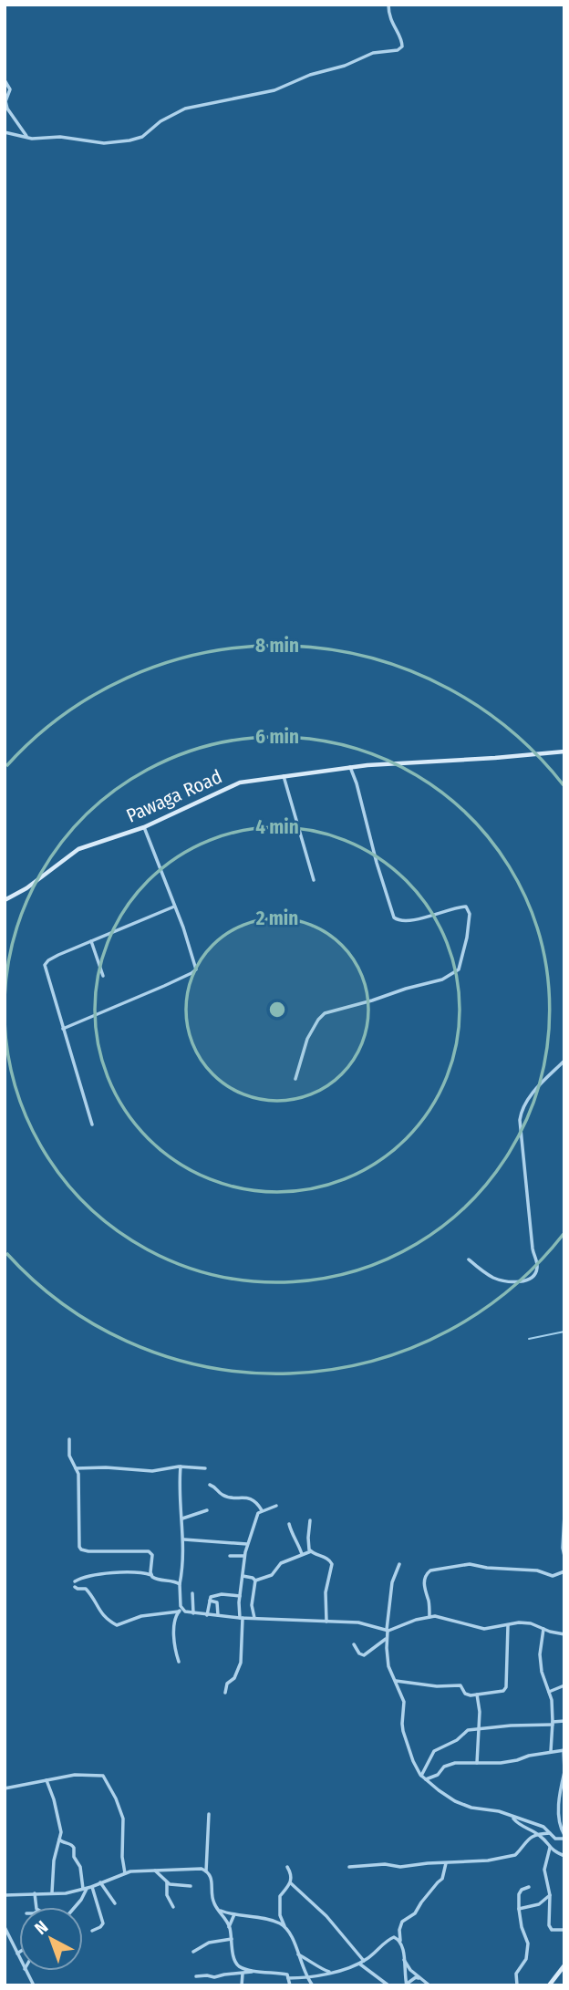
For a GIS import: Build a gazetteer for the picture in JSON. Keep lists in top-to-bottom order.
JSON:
{
  "streets": {
    "main road": ["Pawaga Road"]
  },
  "north": "top left",
  "rings": [
    "8 min",
    "6 min",
    "4 min",
    "2 min"
  ]
}
